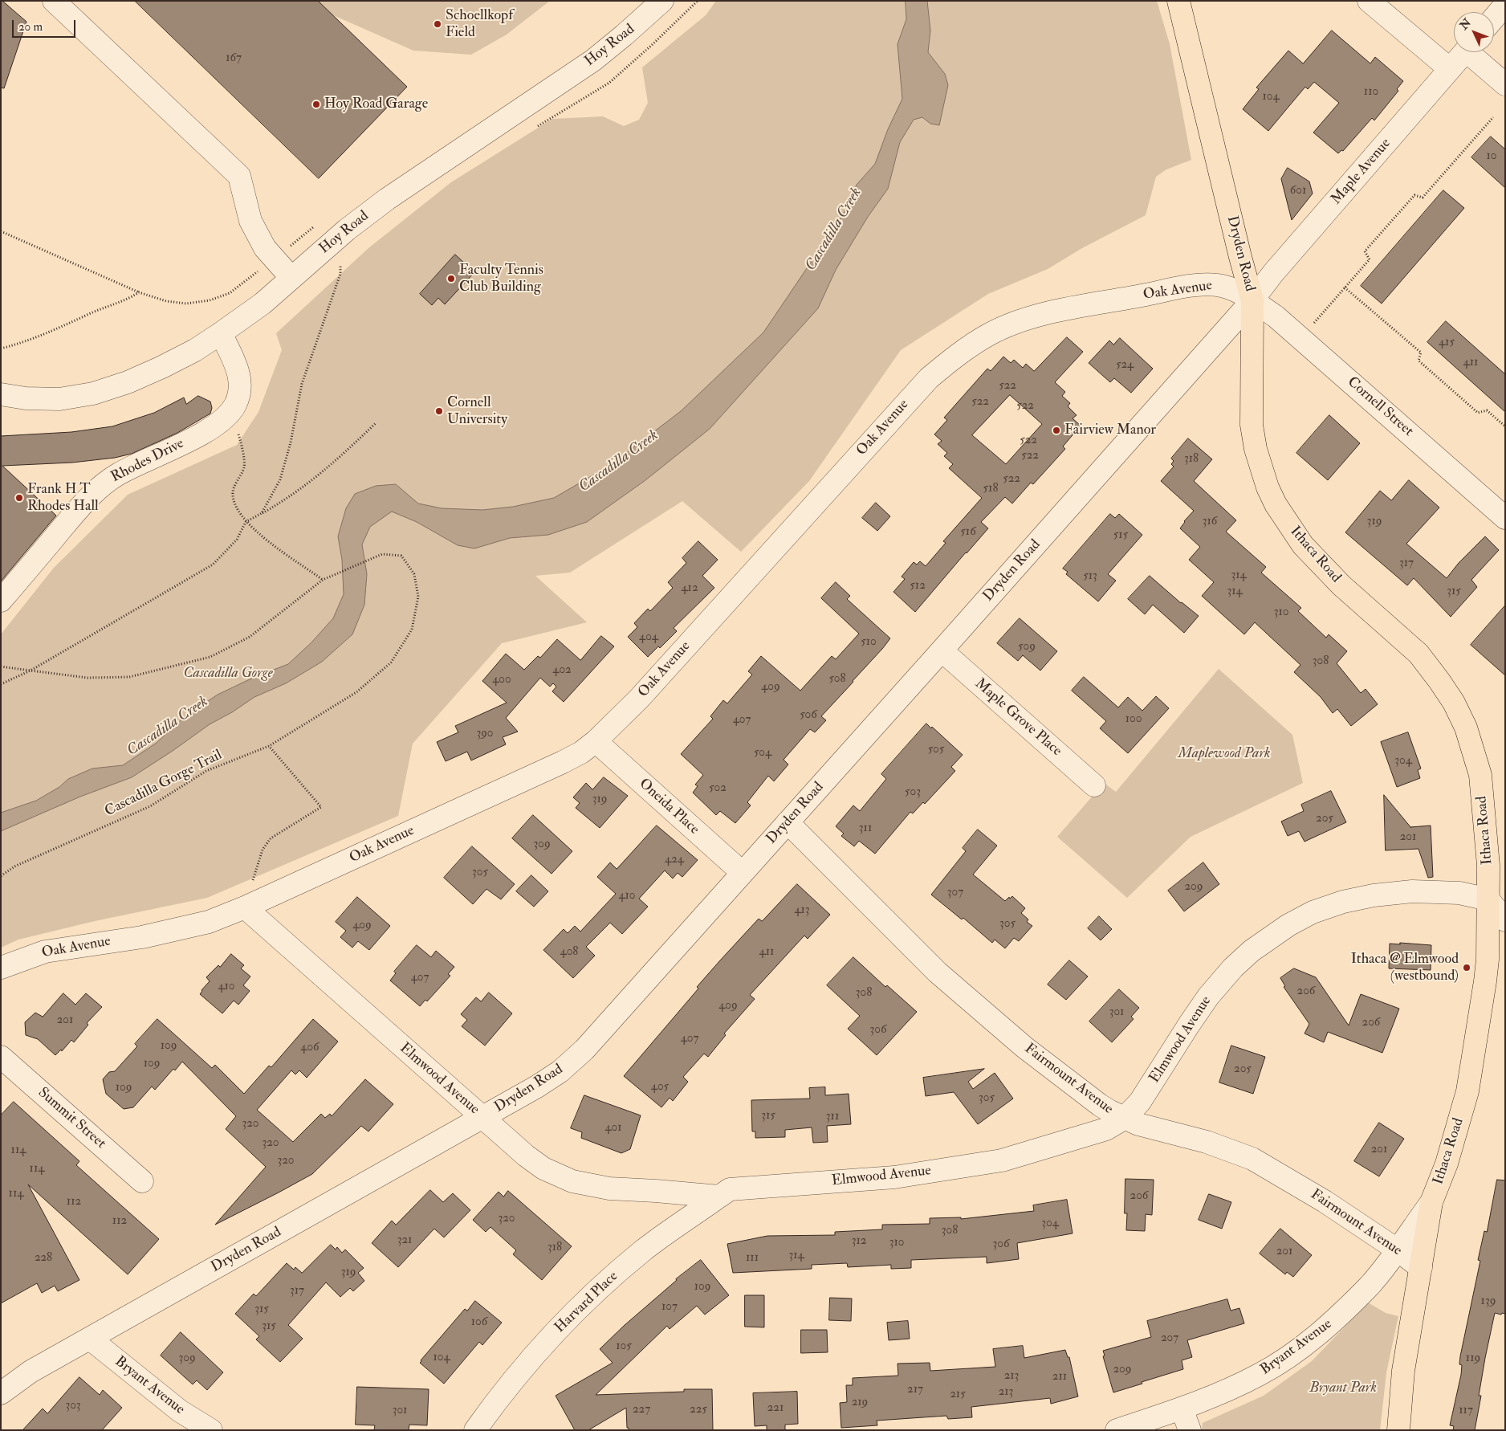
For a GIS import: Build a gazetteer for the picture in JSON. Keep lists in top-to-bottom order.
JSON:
{
  "streets": {
    "main road": ["Dryden Road", "Ithaca Road"],
    "street": [
      "Hoy Road",
      "Maple Avenue",
      "Oak Avenue",
      "Cornell Street",
      "Rhodes Drive",
      "Maple Grove Place",
      "Oneida Place",
      "Elmwood Avenue",
      "Fairmount Avenue",
      "Summit Street",
      "Harvard Place",
      "Bryant Avenue"
    ],
    "path": ["Cascadilla Gorge Trail"]
  },
  "crossings": [
    ["Hoy Road", "Rhodes Drive"],
    ["Maple Avenue", "Dryden Road"],
    ["Maple Avenue", "Oak Avenue"],
    ["Maple Avenue", "Cornell Street"],
    ["Maple Avenue", "Ithaca Road"],
    ["Dryden Road", "Oak Avenue"],
    ["Dryden Road", "Cornell Street"],
    ["Dryden Road", "Ithaca Road"],
    ["Dryden Road", "Maple Grove Place"],
    ["Dryden Road", "Oneida Place"],
    ["Dryden Road", "Elmwood Avenue"],
    ["Dryden Road", "Fairmount Avenue"],
    ["Dryden Road", "Bryant Avenue"],
    ["Oak Avenue", "Cornell Street"],
    ["Oak Avenue", "Ithaca Road"],
    ["Oak Avenue", "Oneida Place"],
    ["Oak Avenue", "Elmwood Avenue"],
    ["Cornell Street", "Ithaca Road"],
    ["Ithaca Road", "Elmwood Avenue"],
    ["Ithaca Road", "Fairmount Avenue"],
    ["Ithaca Road", "Bryant Avenue"],
    ["Elmwood Avenue", "Fairmount Avenue"],
    ["Elmwood Avenue", "Harvard Place"],
    ["Fairmount Avenue", "Bryant Avenue"]
  ],
  "water": ["Cascadilla Creek"],
  "parks": ["Cascadilla Gorge", "Maplewood Park", "Bryant Park"],
  "places": [
    "Schoellkopf Field",
    "Hoy Road Garage",
    "Faculty Tennis Club Building",
    "Cornell University",
    "Fairview Manor",
    "Frank H T Rhodes Hall",
    "Ithaca @ Elmwood (westbound)"
  ],
  "house_numbers": [
    "167",
    "110",
    "104",
    "10",
    "601",
    "415",
    "411",
    "524",
    "522",
    "522",
    "522",
    "522",
    "522",
    "318",
    "522",
    "518",
    "316",
    "319",
    "516",
    "515",
    "317",
    "314",
    "513",
    "512",
    "412",
    "314",
    "315",
    "310",
    "404",
    "510",
    "509",
    "308",
    "402",
    "508",
    "400",
    "409",
    "506",
    "100",
    "407",
    "390",
    "505",
    "504",
    "304",
    "502",
    "503",
    "319",
    "205",
    "311",
    "201",
    "309",
    "424",
    "305",
    "209",
    "307",
    "410",
    "413",
    "305",
    "409",
    "408",
    "411",
    "407",
    "410",
    "206",
    "308",
    "409",
    "301",
    "201",
    "206",
    "306",
    "407",
    "109",
    "406",
    "109",
    "205",
    "405",
    "109",
    "305",
    "315",
    "311",
    "320",
    "401",
    "320",
    "201",
    "114",
    "320",
    "114",
    "114",
    "206",
    "112",
    "320",
    "112",
    "304",
    "308",
    "321",
    "312",
    "310",
    "306",
    "318",
    "201",
    "314",
    "228",
    "111",
    "319",
    "109",
    "317",
    "139",
    "107",
    "315",
    "106",
    "315",
    "207",
    "105",
    "104",
    "309",
    "119",
    "209",
    "213",
    "211",
    "217",
    "213",
    "215",
    "219",
    "303",
    "221",
    "227",
    "225",
    "301",
    "117"
  ],
  "scale_bar": "20 m",
  "north": "top left"
}
